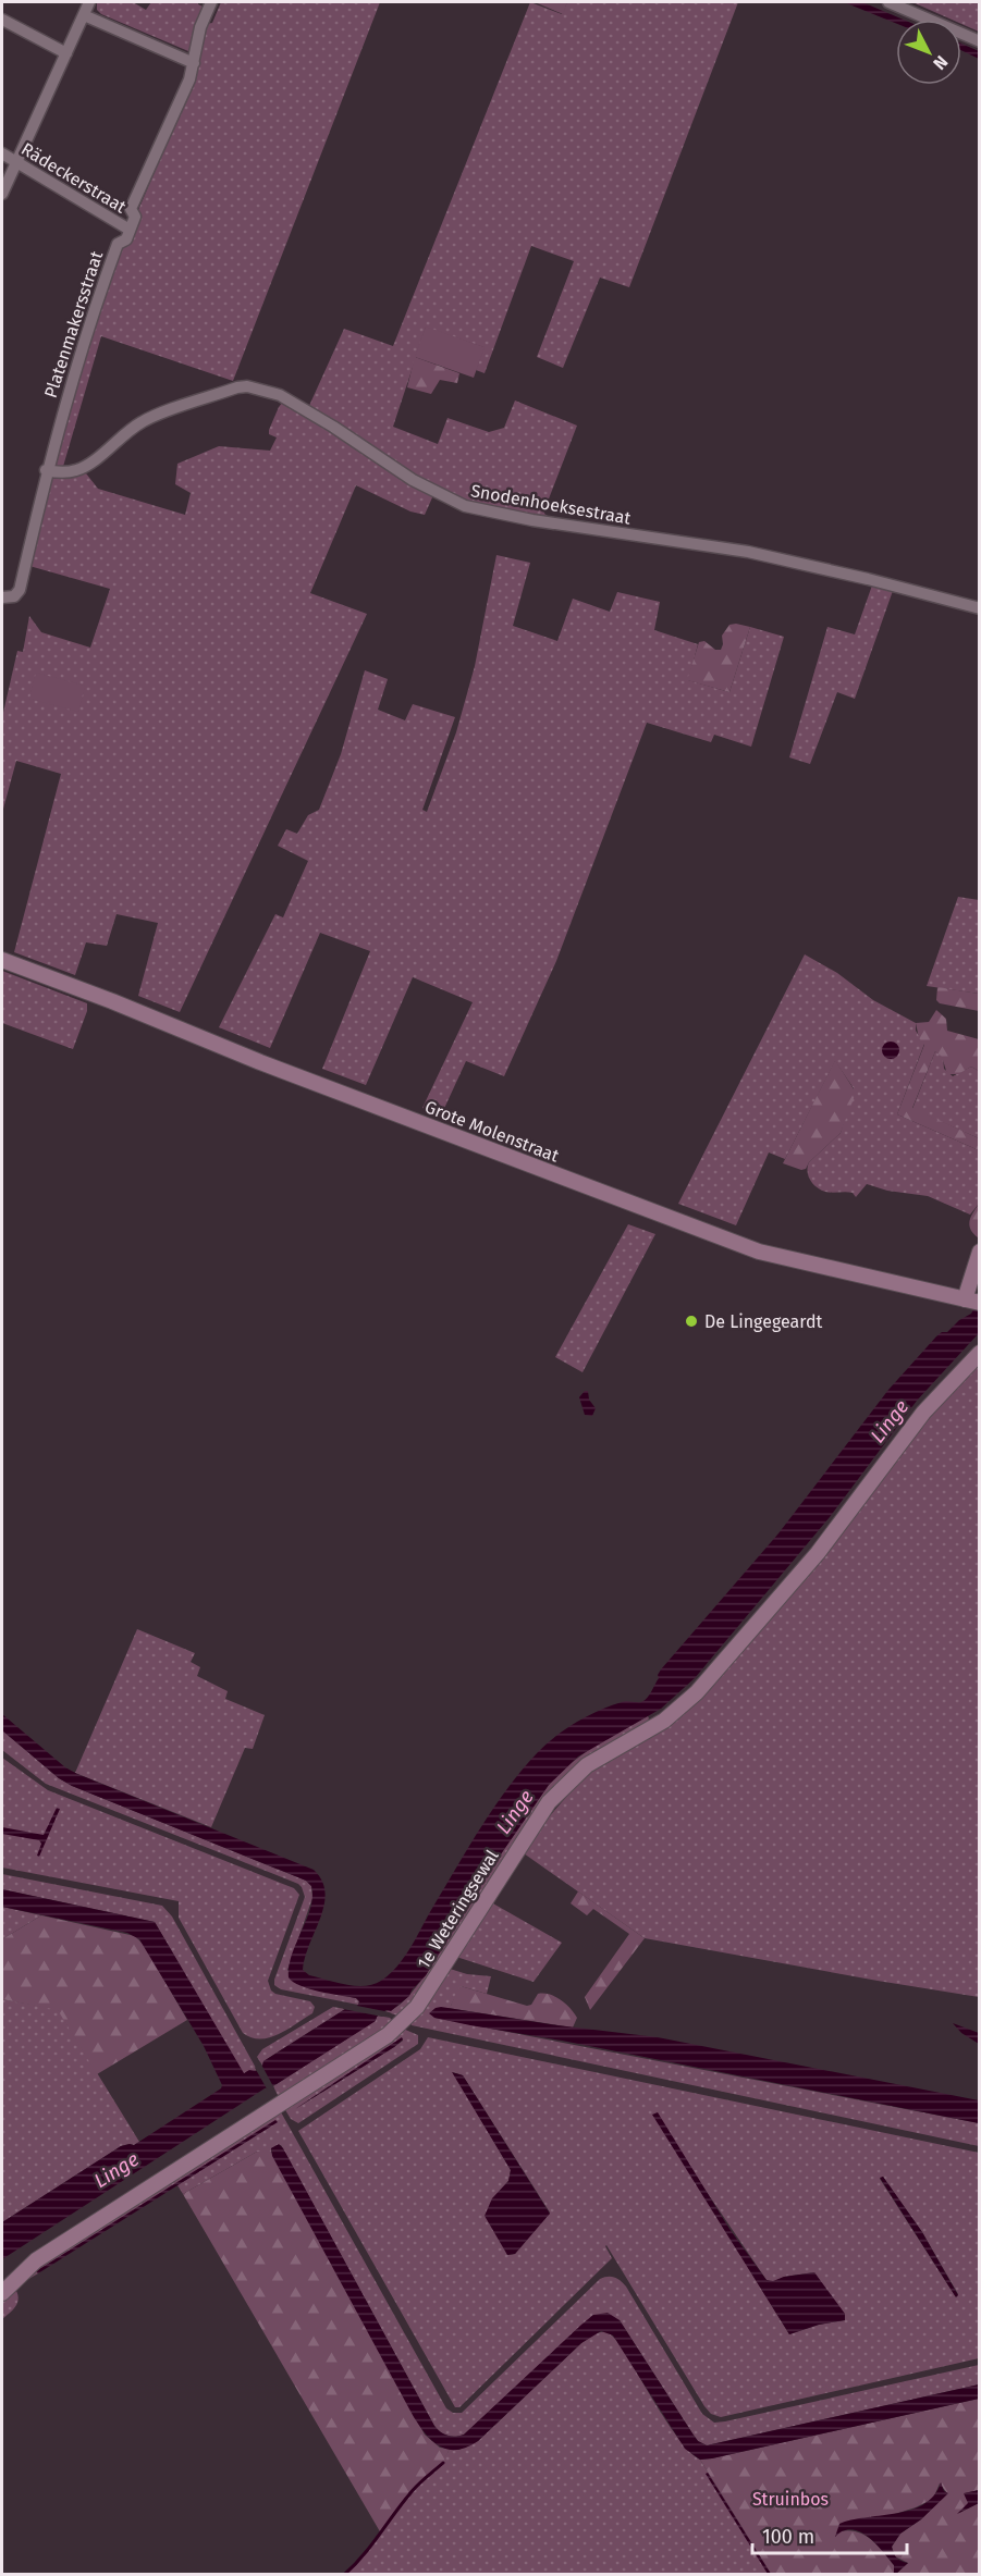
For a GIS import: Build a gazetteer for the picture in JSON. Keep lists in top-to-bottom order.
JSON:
{
  "streets": {
    "street": [
      "Rädeckerstraat",
      "Platenmakersstraat",
      "Snodenhoeksestraat",
      "Grote Molenstraat",
      "1e Weteringsewal"
    ]
  },
  "crossings": [
    ["Rädeckerstraat", "Platenmakersstraat"],
    ["Platenmakersstraat", "Snodenhoeksestraat"]
  ],
  "water": ["Linge"],
  "parks": ["Struinbos"],
  "places": ["De Lingegeardt"],
  "scale_bar": "100 m",
  "north": "bottom right"
}
